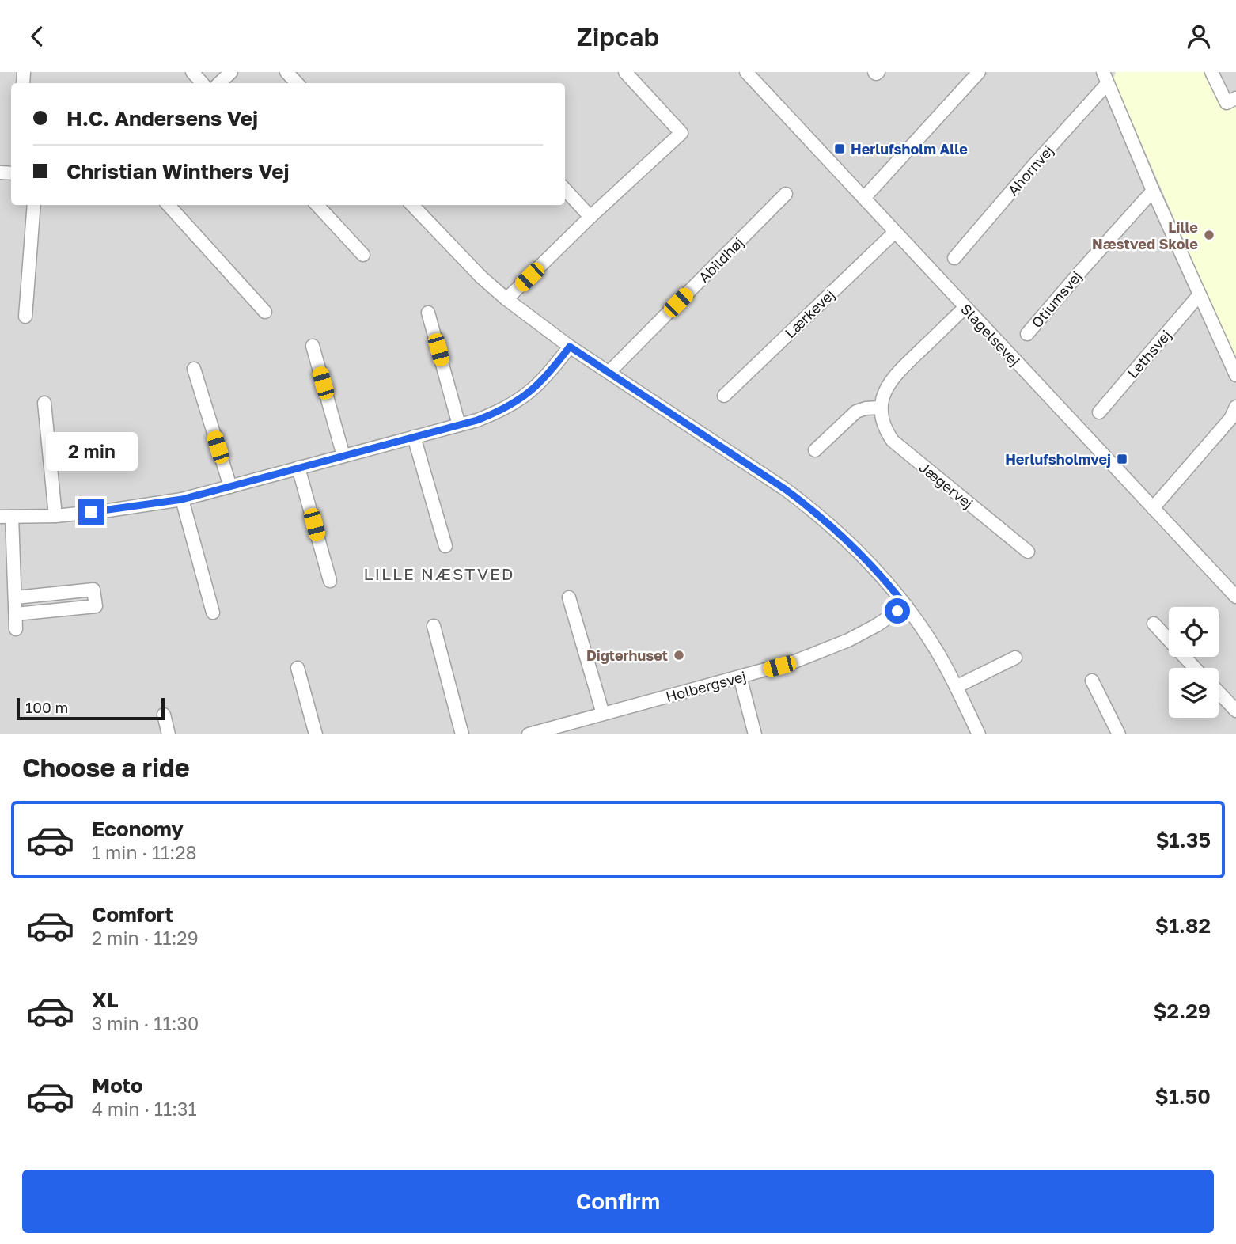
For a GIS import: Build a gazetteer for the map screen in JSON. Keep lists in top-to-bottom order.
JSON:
{
  "streets": {
    "street": [
      "Ahornvej",
      "Abildhøj",
      "Otiumsvej",
      "Lærkevej",
      "Slagelsevej",
      "Lethsvej",
      "Jægervej",
      "Holbergsvej"
    ]
  },
  "crossings": [
    ["Lærkevej", "Slagelsevej"]
  ],
  "districts": ["LILLE NÆSTVED"],
  "places": {
    "transit": ["Herlufsholm Alle", "Herlufsholmvej"],
    "other": ["Lille Næstved Skole", "Digterhuset"]
  },
  "scale_bar": "100 m",
  "page": {
    "header": "Zipcab",
    "banner": ["H.C. Andersens Vej", "Christian Winthers Vej"],
    "bubble": "2 min",
    "scale": "100 m",
    "heading": "Choose a ride",
    "list": [
      {
        "name": "Economy",
        "note": "1 min · 11:28",
        "value": "$1.35"
      },
      {
        "name": "Comfort",
        "note": "2 min · 11:29",
        "value": "$1.82"
      },
      {
        "name": "XL",
        "note": "3 min · 11:30",
        "value": "$2.29"
      },
      {
        "name": "Moto",
        "note": "4 min · 11:31",
        "value": "$1.50"
      }
    ],
    "buttons": "Confirm"
  }
}
